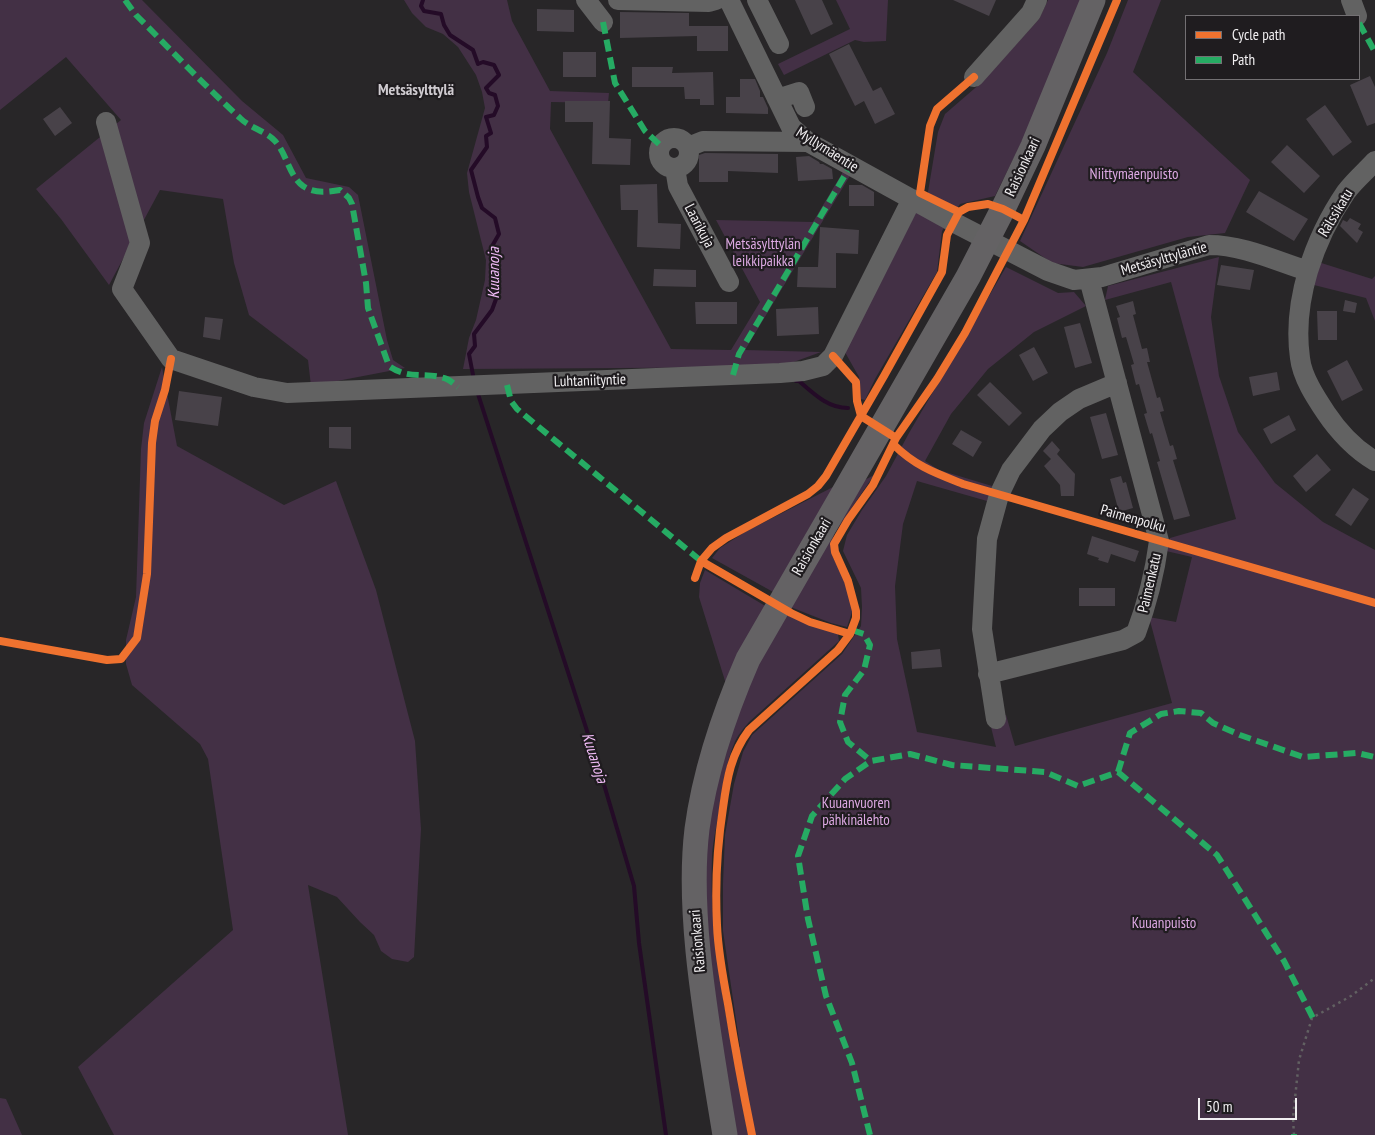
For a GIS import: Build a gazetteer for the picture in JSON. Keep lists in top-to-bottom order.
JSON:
{
  "streets": {
    "main road": ["Raisionkaari"],
    "street": [
      "Myllymäentie",
      "Rälssikatu",
      "Laarikuja",
      "Metsäsylttyläntie",
      "Luhtaniityntie",
      "Paimenkatu"
    ],
    "cycle path": ["Paimenpolku"]
  },
  "crossings": [
    ["Myllymäentie", "Raisionkaari"],
    ["Myllymäentie", "Metsäsylttyläntie"],
    ["Myllymäentie", "Luhtaniityntie"],
    ["Raisionkaari", "Metsäsylttyläntie"],
    ["Rälssikatu", "Metsäsylttyläntie"],
    ["Metsäsylttyläntie", "Paimenkatu"]
  ],
  "districts": ["Metsäsylttylä"],
  "water": ["Kuuanoja"],
  "parks": [
    "Niittymäenpuisto",
    "Metsäsylttylän leikkipaikka",
    "Kuuanvuoren pähkinälehto",
    "Kuuanpuisto"
  ],
  "legend": ["Cycle path", "Path"],
  "scale_bar": "50 m"
}
